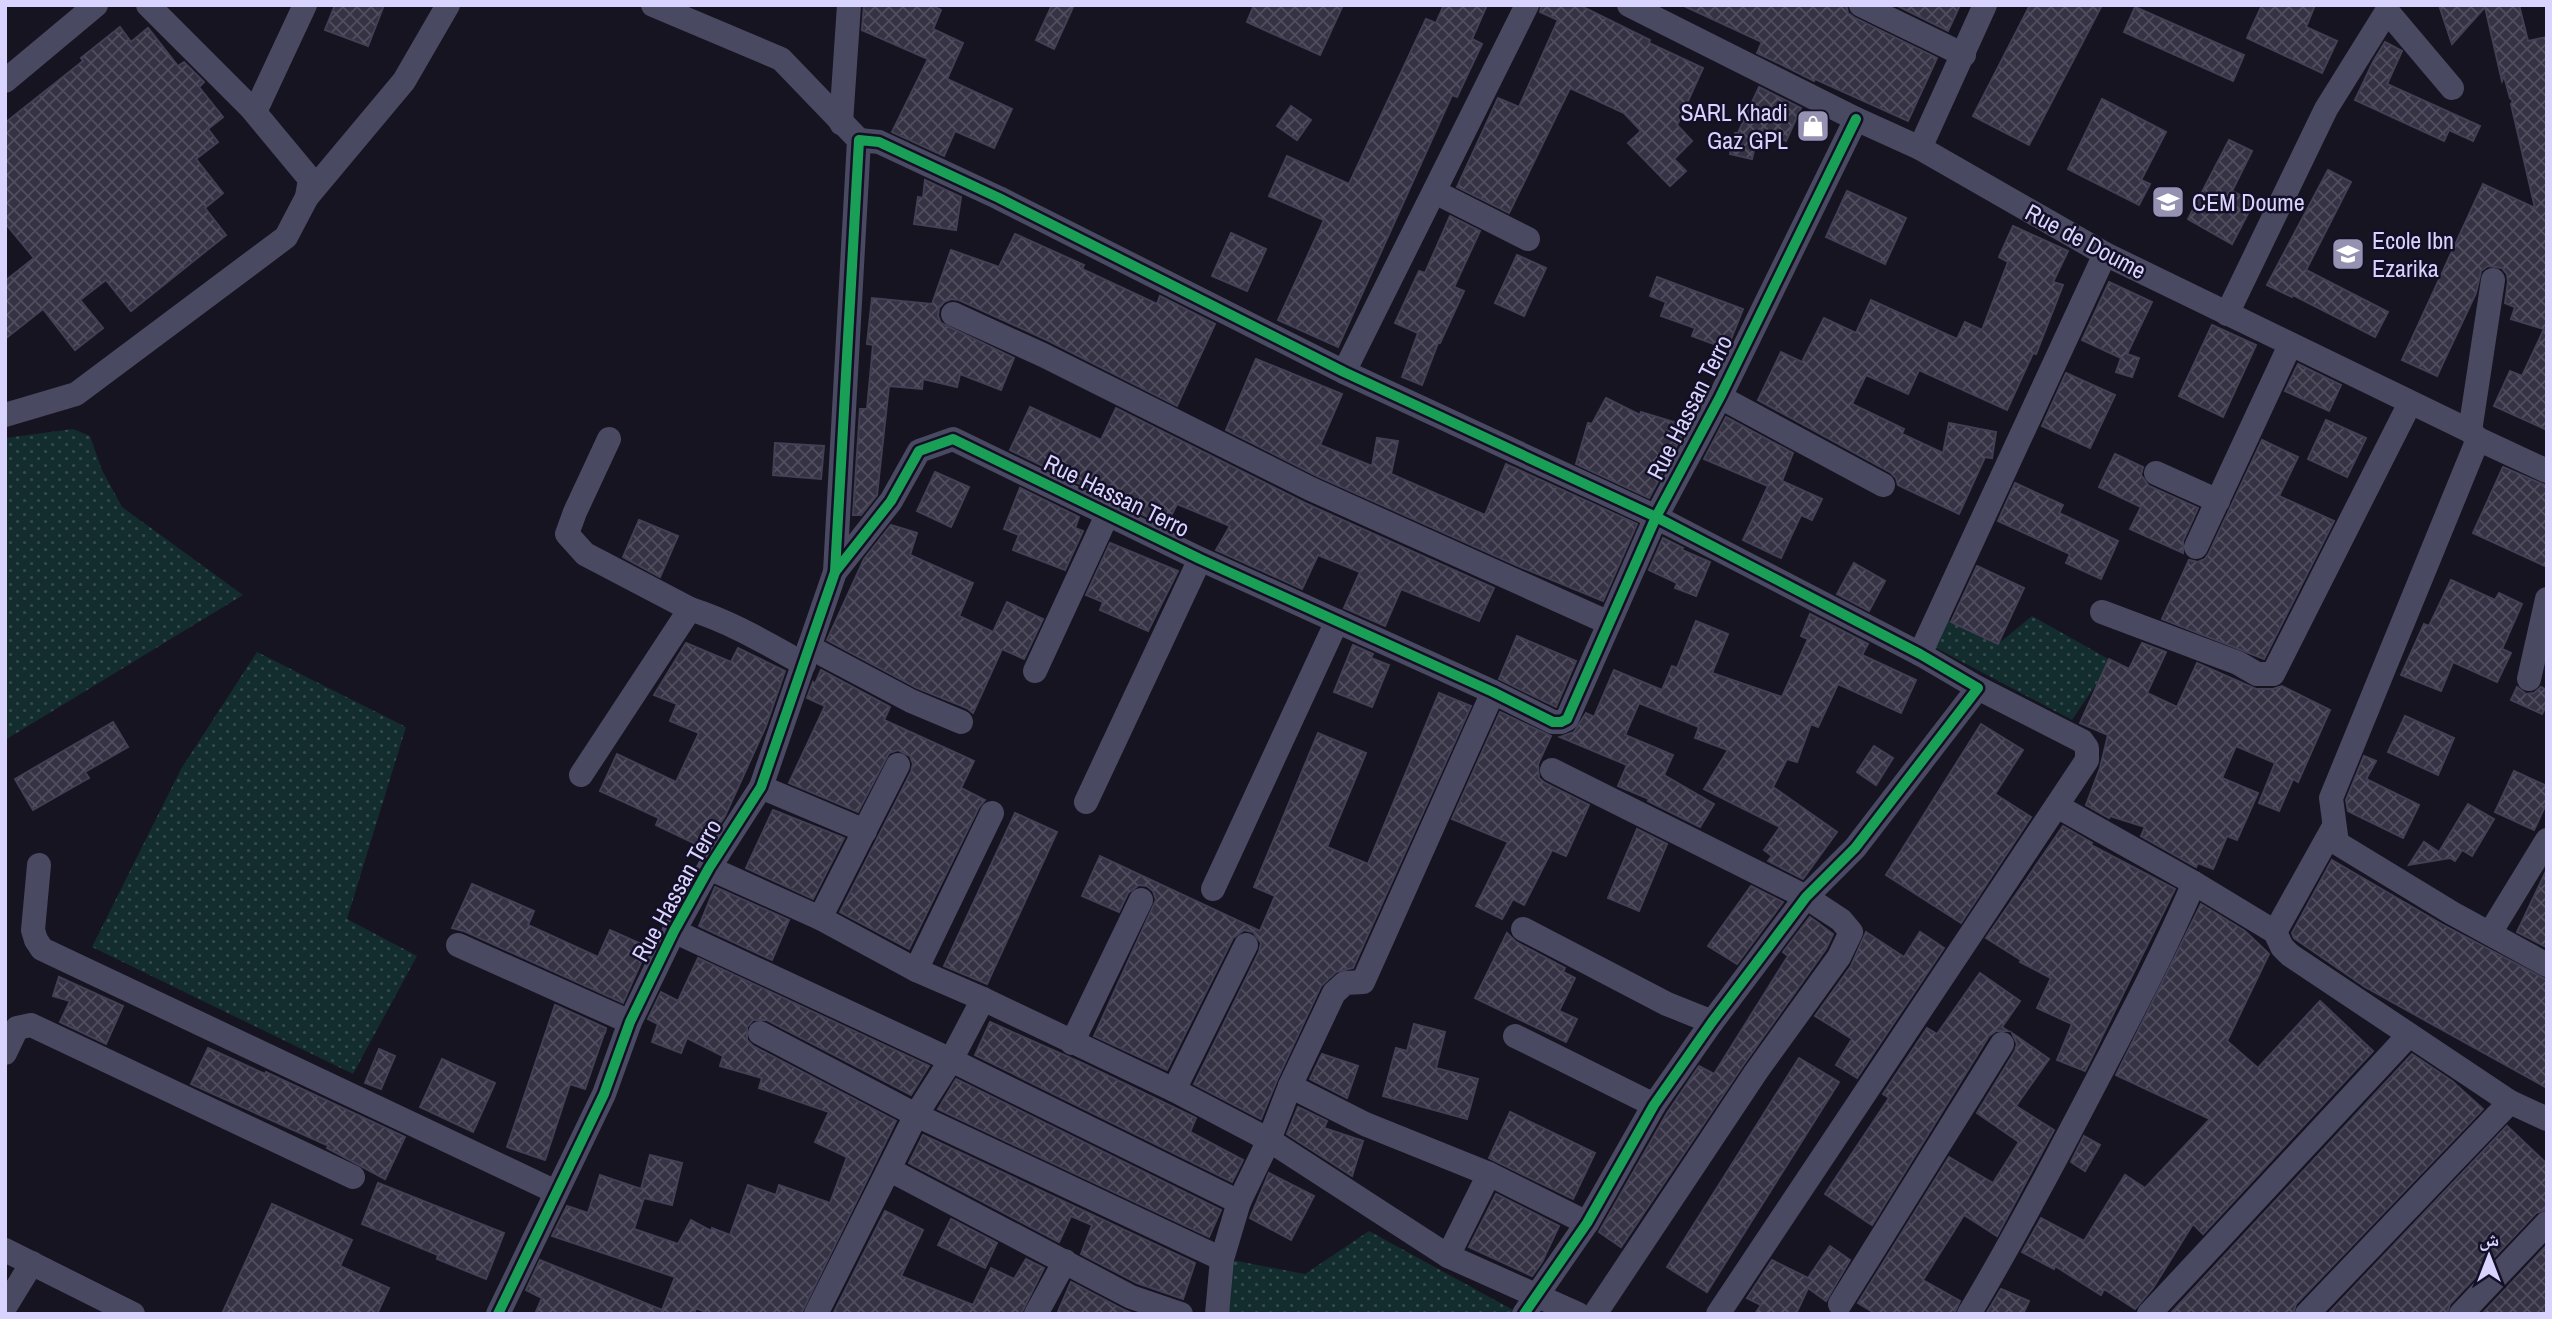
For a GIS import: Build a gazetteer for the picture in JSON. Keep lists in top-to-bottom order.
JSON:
{
  "streets": {
    "street": ["Rue de Doume", "Rue Hassan Terro"]
  },
  "crossings": [
    ["Rue de Doume", "Rue Hassan Terro"]
  ],
  "places": {
    "shop": ["SARL Khadi Gaz GPL"],
    "school or university": ["CEM Doume", "Ecole Ibn Ezarika"]
  },
  "north": "top"
}
